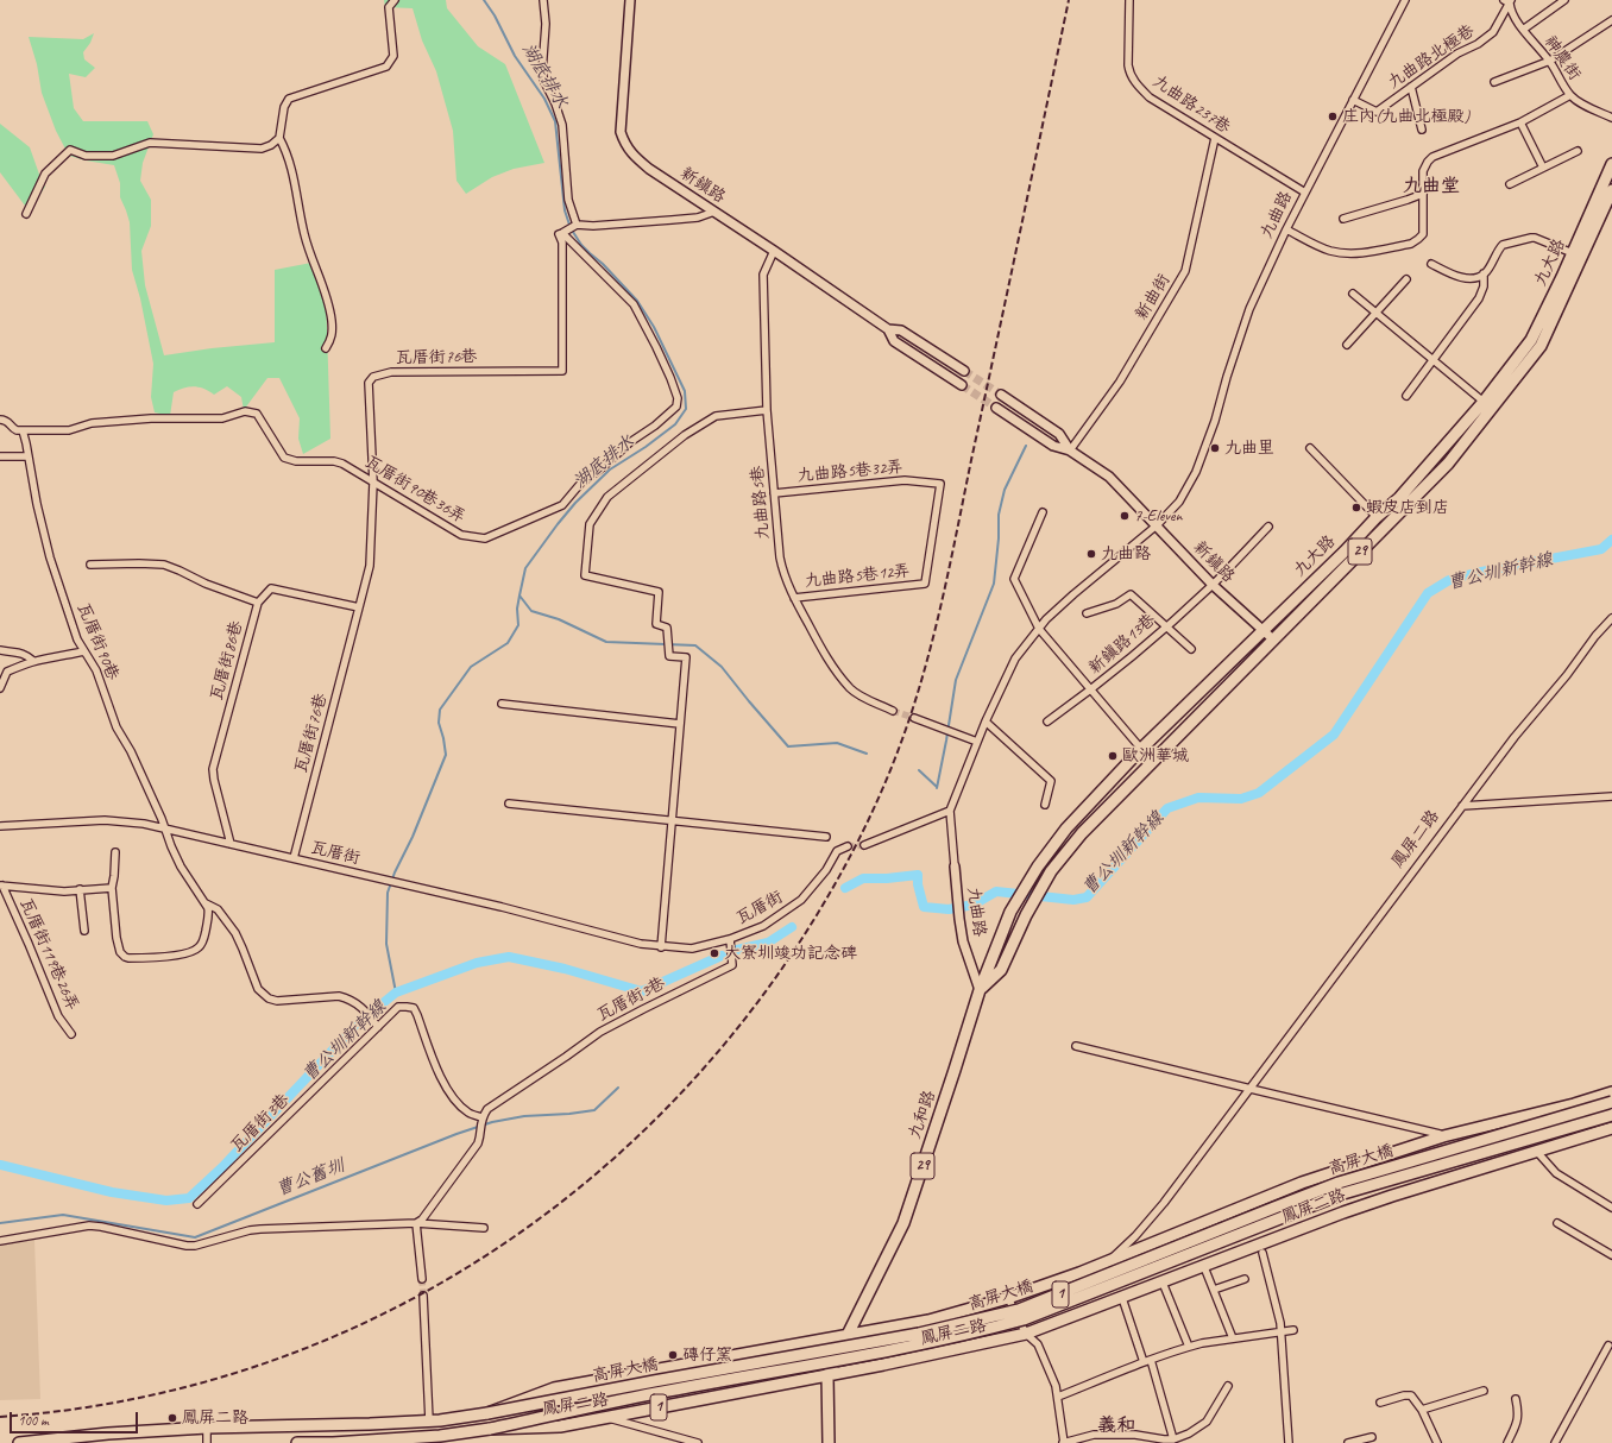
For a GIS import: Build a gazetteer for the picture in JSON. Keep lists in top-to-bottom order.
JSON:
{
  "streets": {
    "main road": [
      "九大路",
      "29",
      "鳳屏二路",
      "九和路",
      "高屏大橋",
      "1"
    ],
    "street": [
      "九曲路北極巷",
      "神農街",
      "九曲路237巷",
      "新鎮路",
      "九曲路",
      "新曲街",
      "瓦厝街76巷",
      "九曲路5巷32弄",
      "瓦厝街90巷36弄",
      "九曲路5巷",
      "九曲路5巷12弄",
      "瓦厝街90巷",
      "新鎮路13巷",
      "瓦厝街86巷",
      "瓦厝街",
      "瓦厝街119巷26弄",
      "瓦厝街3巷"
    ]
  },
  "crossings": [
    ["九曲路北極巷", "神農街"],
    ["九曲路北極巷", "九曲路"],
    ["九曲路237巷", "九曲路"],
    ["九曲路237巷", "新曲街"],
    ["新鎮路", "九曲路"],
    ["新鎮路", "九大路"],
    ["新鎮路", "新曲街"],
    ["新鎮路", "九曲路5巷"],
    ["新鎮路", "新鎮路13巷"],
    ["九曲路", "九大路"],
    ["九曲路", "九和路"],
    ["九大路", "九和路"],
    ["瓦厝街76巷", "瓦厝街90巷36弄"],
    ["瓦厝街76巷", "瓦厝街86巷"],
    ["瓦厝街76巷", "瓦厝街"],
    ["九曲路5巷32弄", "九曲路5巷"],
    ["九曲路5巷32弄", "九曲路5巷12弄"],
    ["瓦厝街90巷36弄", "瓦厝街90巷"],
    ["九曲路5巷", "九曲路5巷12弄"],
    ["29", "鳳屏二路"],
    ["29", "九和路"],
    ["瓦厝街90巷", "瓦厝街"],
    ["瓦厝街86巷", "瓦厝街"],
    ["鳳屏二路", "九和路"],
    ["鳳屏二路", "高屏大橋"],
    ["瓦厝街", "瓦厝街3巷"]
  ],
  "districts": ["九曲堂", "義和"],
  "water": ["湖底排水", "曹公圳新幹線", "曹公舊圳"],
  "places": [
    "庄內(九曲北極殿)",
    "九曲里",
    "蝦皮店到店",
    "7-Eleven",
    "九曲路",
    "歐洲華城",
    "大寮圳竣功記念碑",
    "磚仔窯",
    "鳳屏二路"
  ],
  "scale_bar": "100 m"
}
